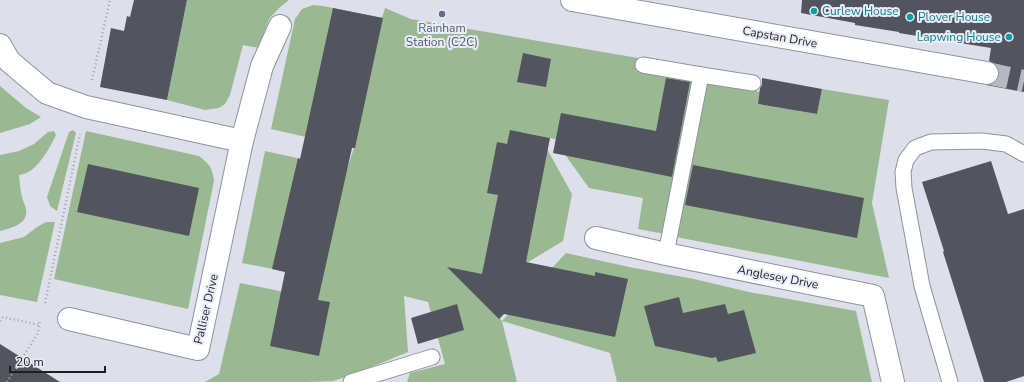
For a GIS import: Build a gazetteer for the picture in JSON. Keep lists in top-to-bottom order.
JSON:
{
  "streets": {
    "street": ["Capstan Drive", "Anglesey Drive", "Palliser Drive"]
  },
  "places": [
    "Curlew House",
    "Rainham Station (C2C)",
    "Plover House",
    "Lapwing House"
  ],
  "scale_bar": "20 m"
}
